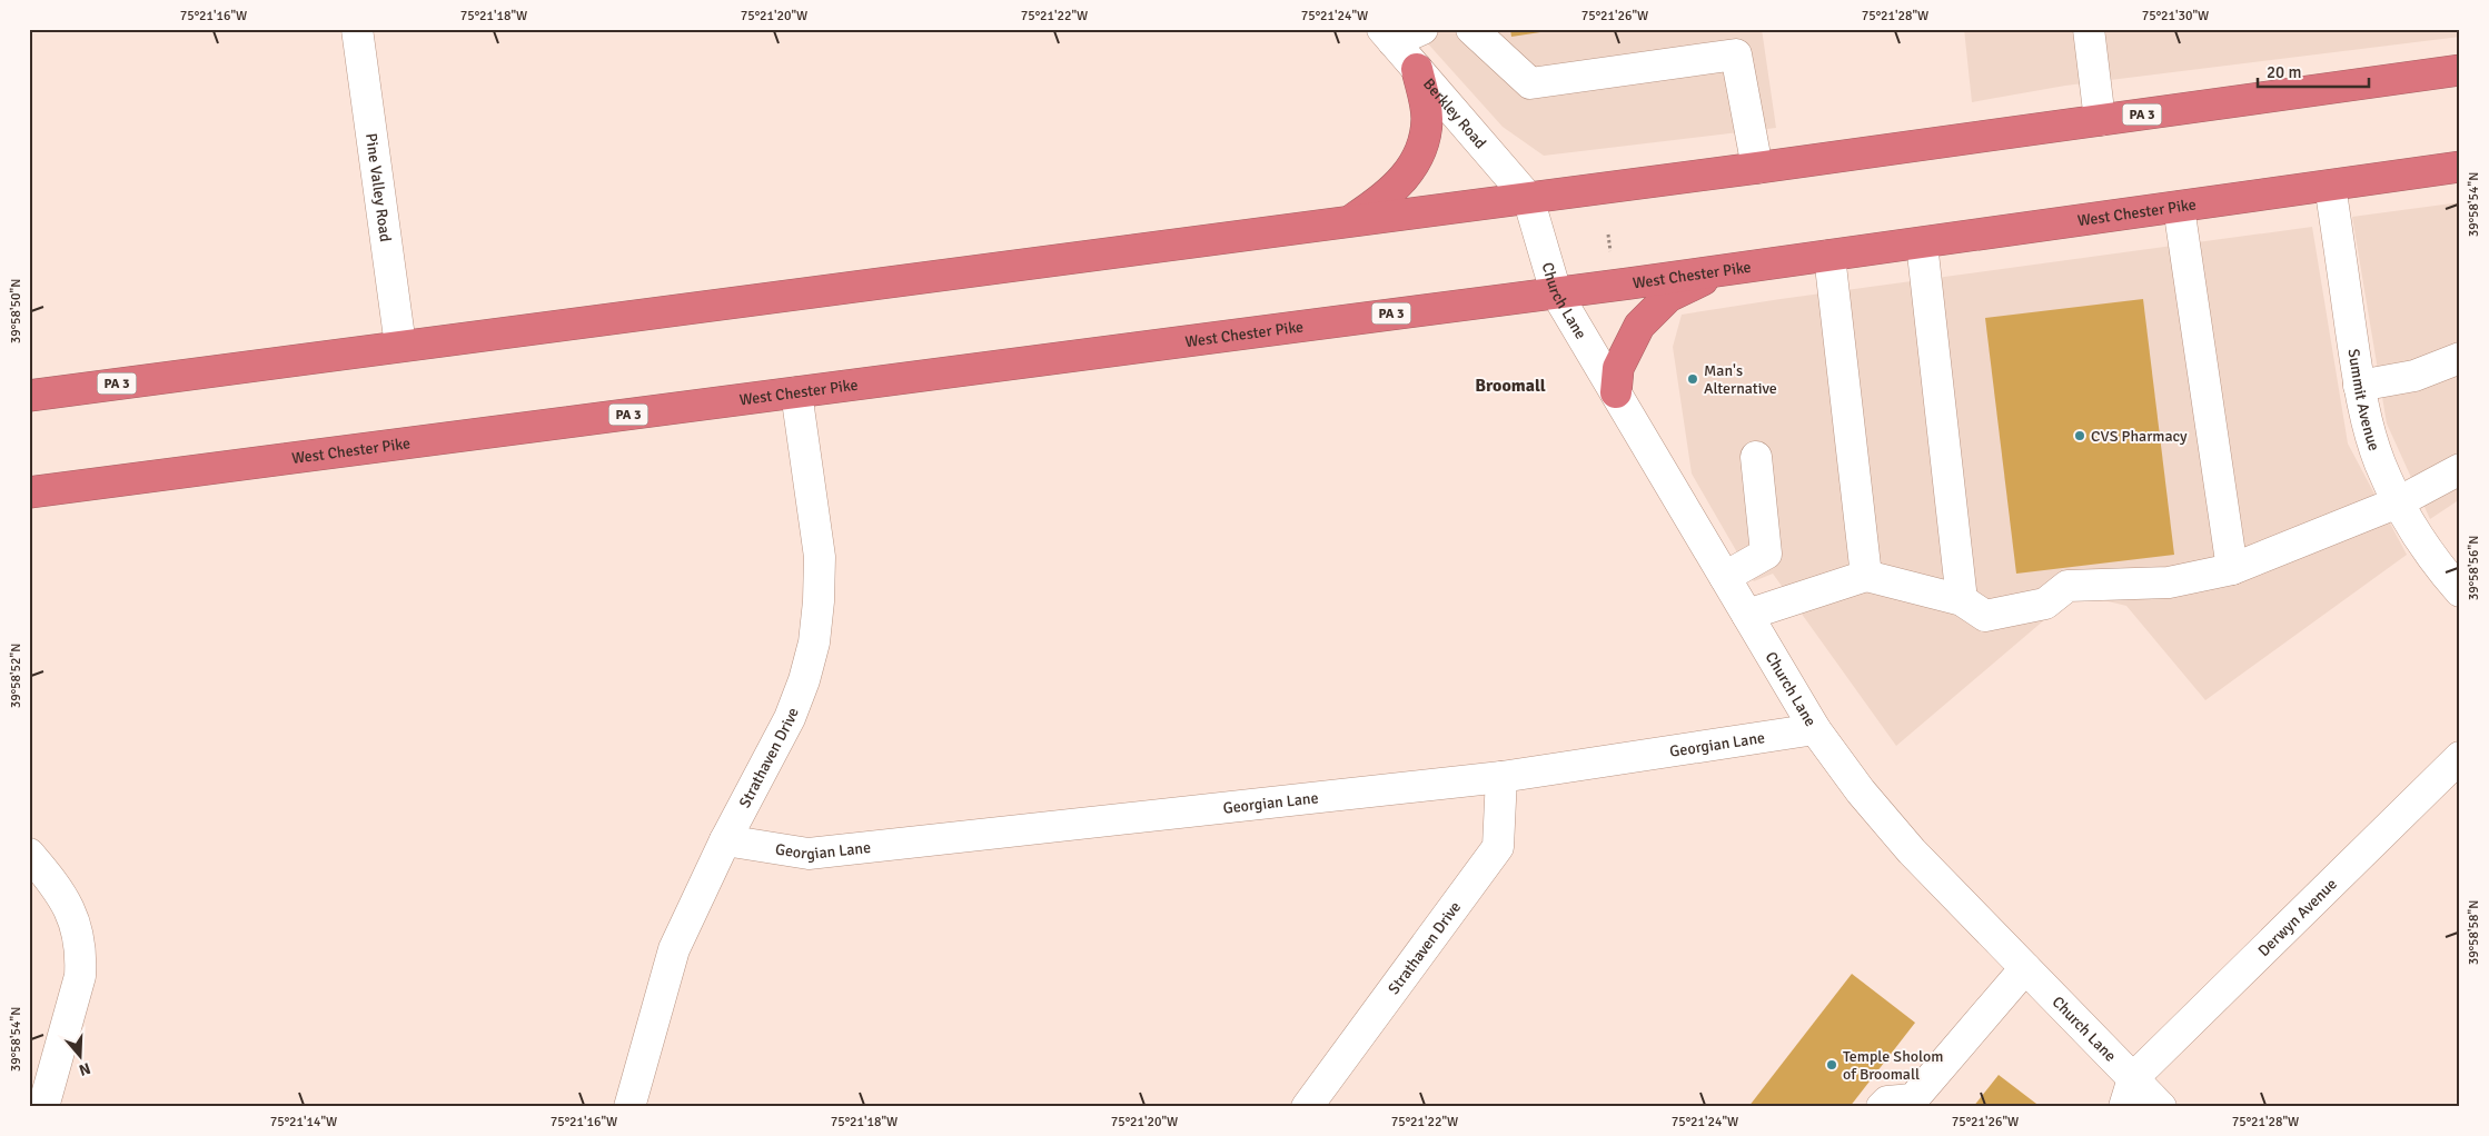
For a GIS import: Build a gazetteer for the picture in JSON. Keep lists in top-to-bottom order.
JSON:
{
  "streets": {
    "highway": ["PA 3", "West Chester Pike"],
    "street": [
      "Berkley Road",
      "Pine Valley Road",
      "Church Lane",
      "Summit Avenue",
      "Georgian Lane",
      "Strathaven Drive",
      "Derwyn Avenue"
    ]
  },
  "crossings": [
    ["Berkley Road", "PA 3"],
    ["Berkley Road", "Church Lane"],
    ["PA 3", "Pine Valley Road"],
    ["PA 3", "Church Lane"],
    ["West Chester Pike", "Church Lane"],
    ["West Chester Pike", "Summit Avenue"],
    ["West Chester Pike", "Strathaven Drive"],
    ["Church Lane", "Georgian Lane"],
    ["Church Lane", "Derwyn Avenue"],
    ["Georgian Lane", "Strathaven Drive"]
  ],
  "districts": ["Broomall"],
  "places": ["Man's Alternative", "CVS Pharmacy", "Temple Sholom of Broomall"],
  "scale_bar": "20 m",
  "north": "bottom",
  "coordinates": [
    "75°21'16\"W",
    "75°21'18\"W",
    "75°21'20\"W",
    "75°21'22\"W",
    "75°21'24\"W",
    "75°21'26\"W",
    "75°21'28\"W",
    "75°21'30\"W",
    "39°58'54\"N",
    "39°58'50\"N",
    "39°58'56\"N",
    "39°58'52\"N",
    "39°58'58\"N",
    "75°21'14\"W"
  ]
}
